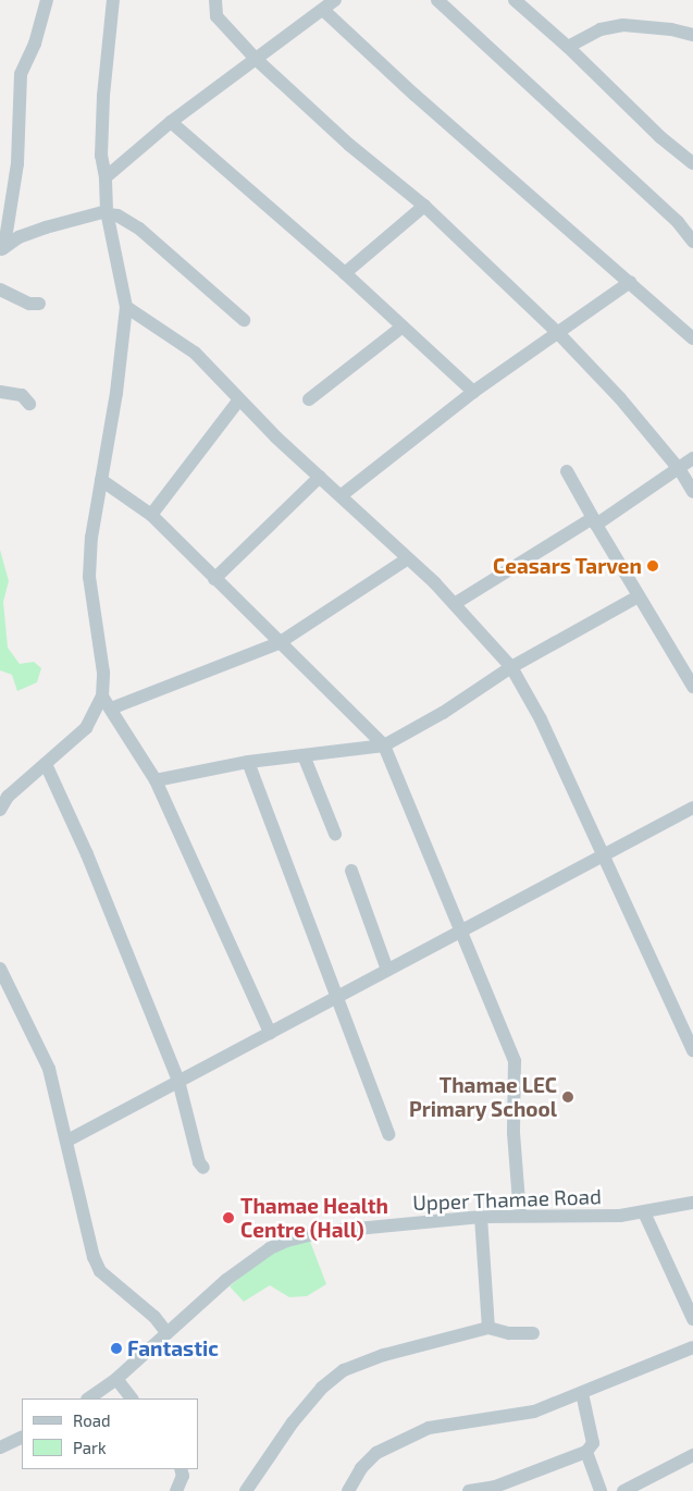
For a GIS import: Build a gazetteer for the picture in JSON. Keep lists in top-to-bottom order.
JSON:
{
  "streets": {
    "street": ["Upper Thamae Road"]
  },
  "places": [
    "Ceasars Tarven",
    "Thamae LEC Primary School",
    "Thamae Health Centre (Hall)",
    "Fantastic"
  ],
  "legend": ["Road", "Park"]
}
